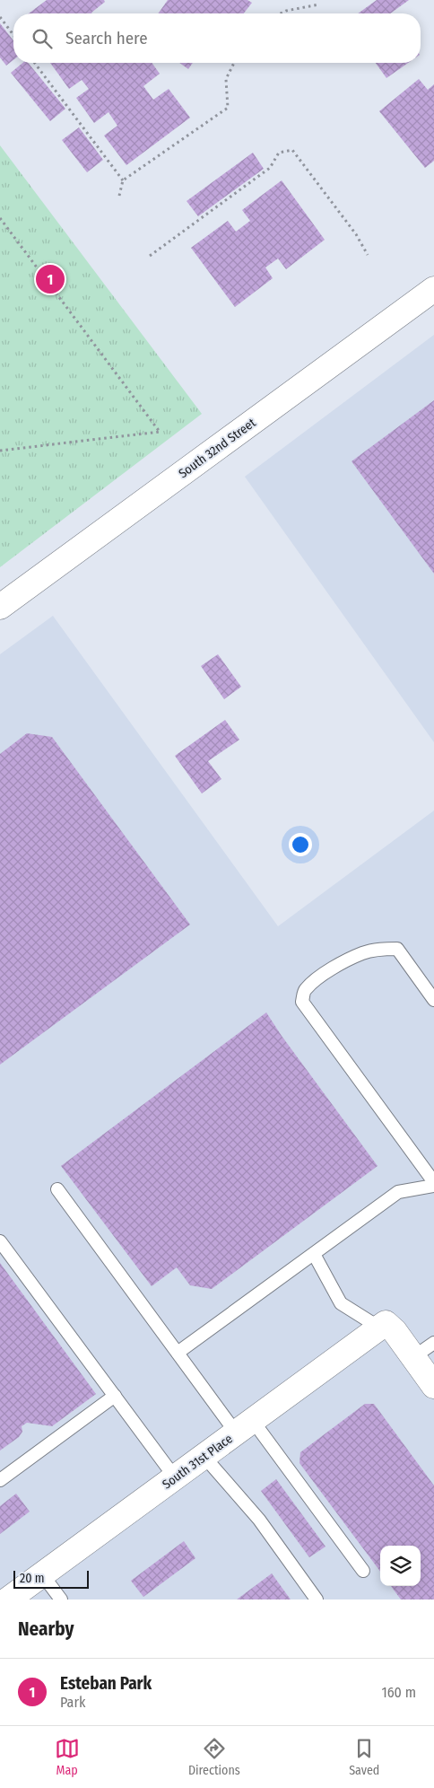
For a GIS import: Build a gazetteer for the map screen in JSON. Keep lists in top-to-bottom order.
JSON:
{
  "streets": {
    "street": ["South 32nd Street", "South 31st Place"]
  },
  "scale_bar": "20 m",
  "page": {
    "search": "Search here",
    "pins": "1",
    "scale": "20 m",
    "heading": "Nearby",
    "list": [
      {
        "mark": "1",
        "name": "Esteban Park",
        "note": "Park",
        "value": "160 m"
      }
    ],
    "nav": ["Map", "Directions", "Saved"]
  }
}
